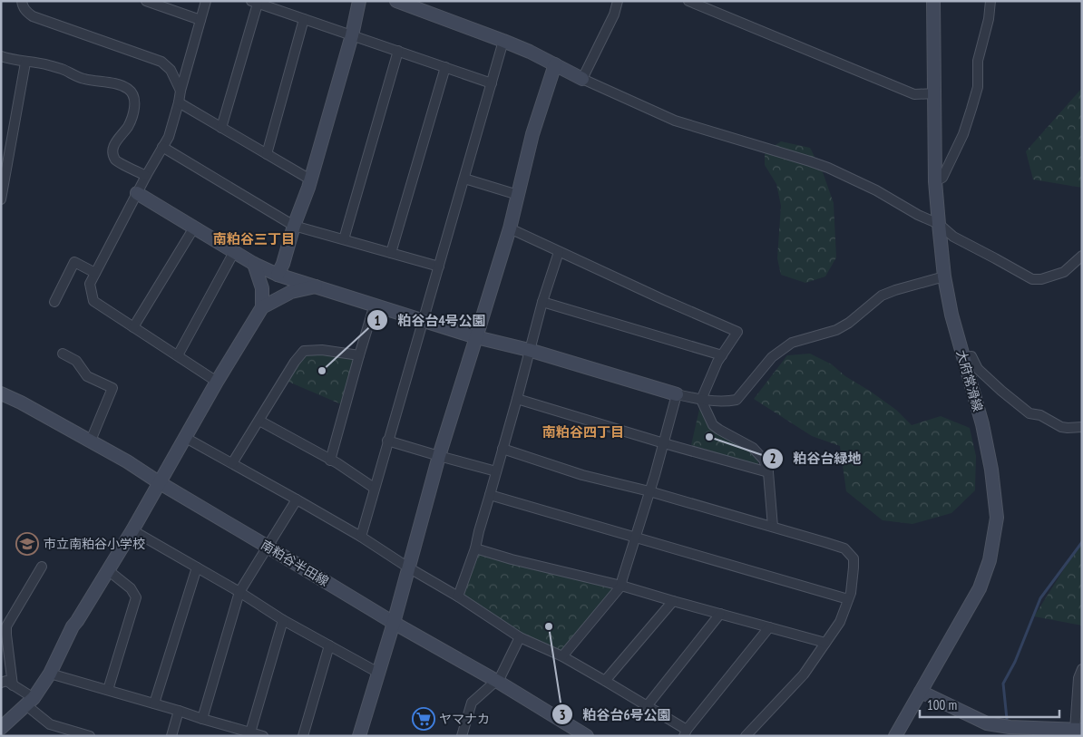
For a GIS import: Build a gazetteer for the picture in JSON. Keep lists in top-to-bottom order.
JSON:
{
  "streets": {
    "street": ["大府常滑線", "南粕谷半田線"]
  },
  "districts": ["南粕谷三丁目", "南粕谷四丁目"],
  "places": {
    "other": ["粕谷台4号公園", "粕谷台緑地", "粕谷台6号公園"],
    "school or university": ["市立南粕谷小学校"],
    "supermarket": ["ヤマナカ"]
  },
  "scale_bar": "100 m"
}
